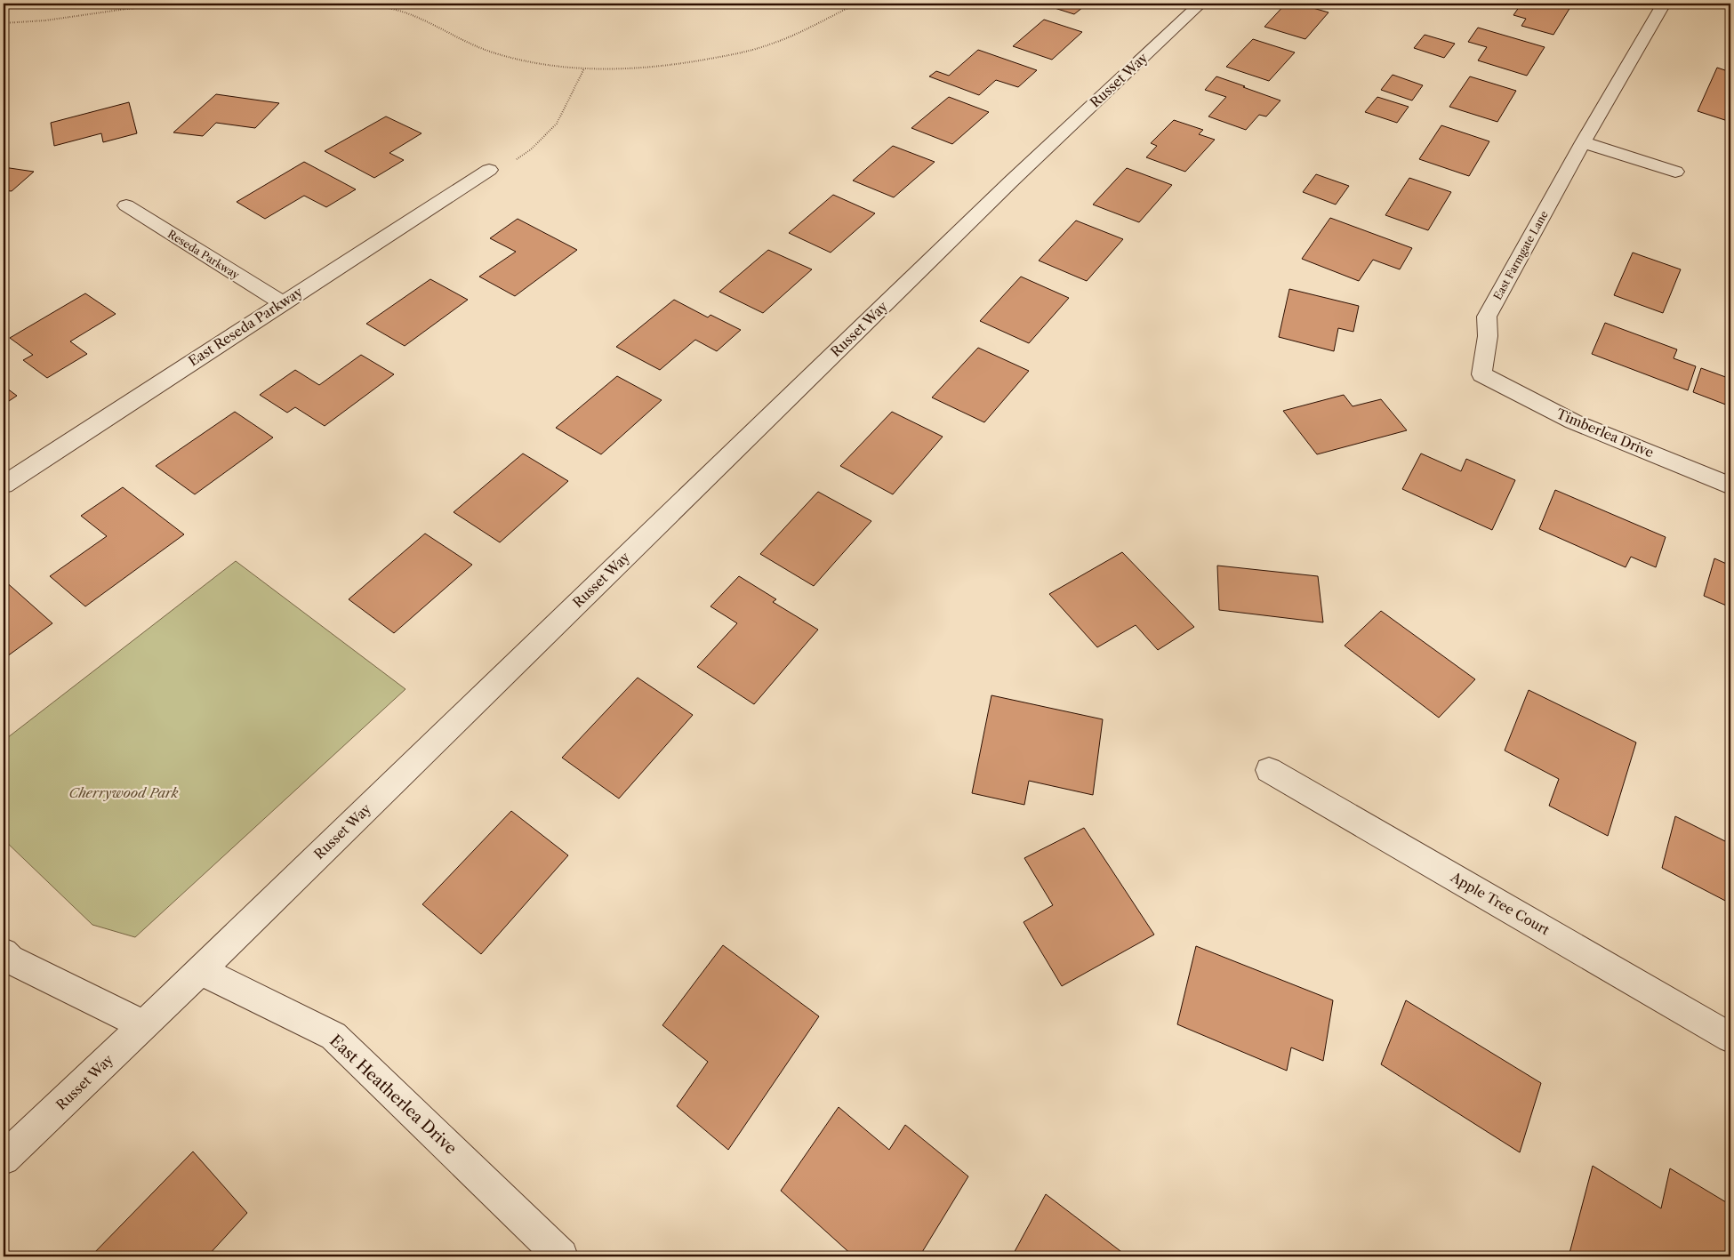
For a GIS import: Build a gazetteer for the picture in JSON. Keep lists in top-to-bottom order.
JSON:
{
  "streets": {
    "street": [
      "Russet Way",
      "Reseda Parkway",
      "East Farmgate Lane",
      "East Reseda Parkway",
      "Timberlea Drive",
      "Apple Tree Court",
      "East Heatherlea Drive"
    ]
  },
  "crossings": [
    ["Russet Way", "East Heatherlea Drive"],
    ["Reseda Parkway", "East Reseda Parkway"],
    ["East Farmgate Lane", "Timberlea Drive"]
  ],
  "parks": ["Cherrywood Park"]
}
